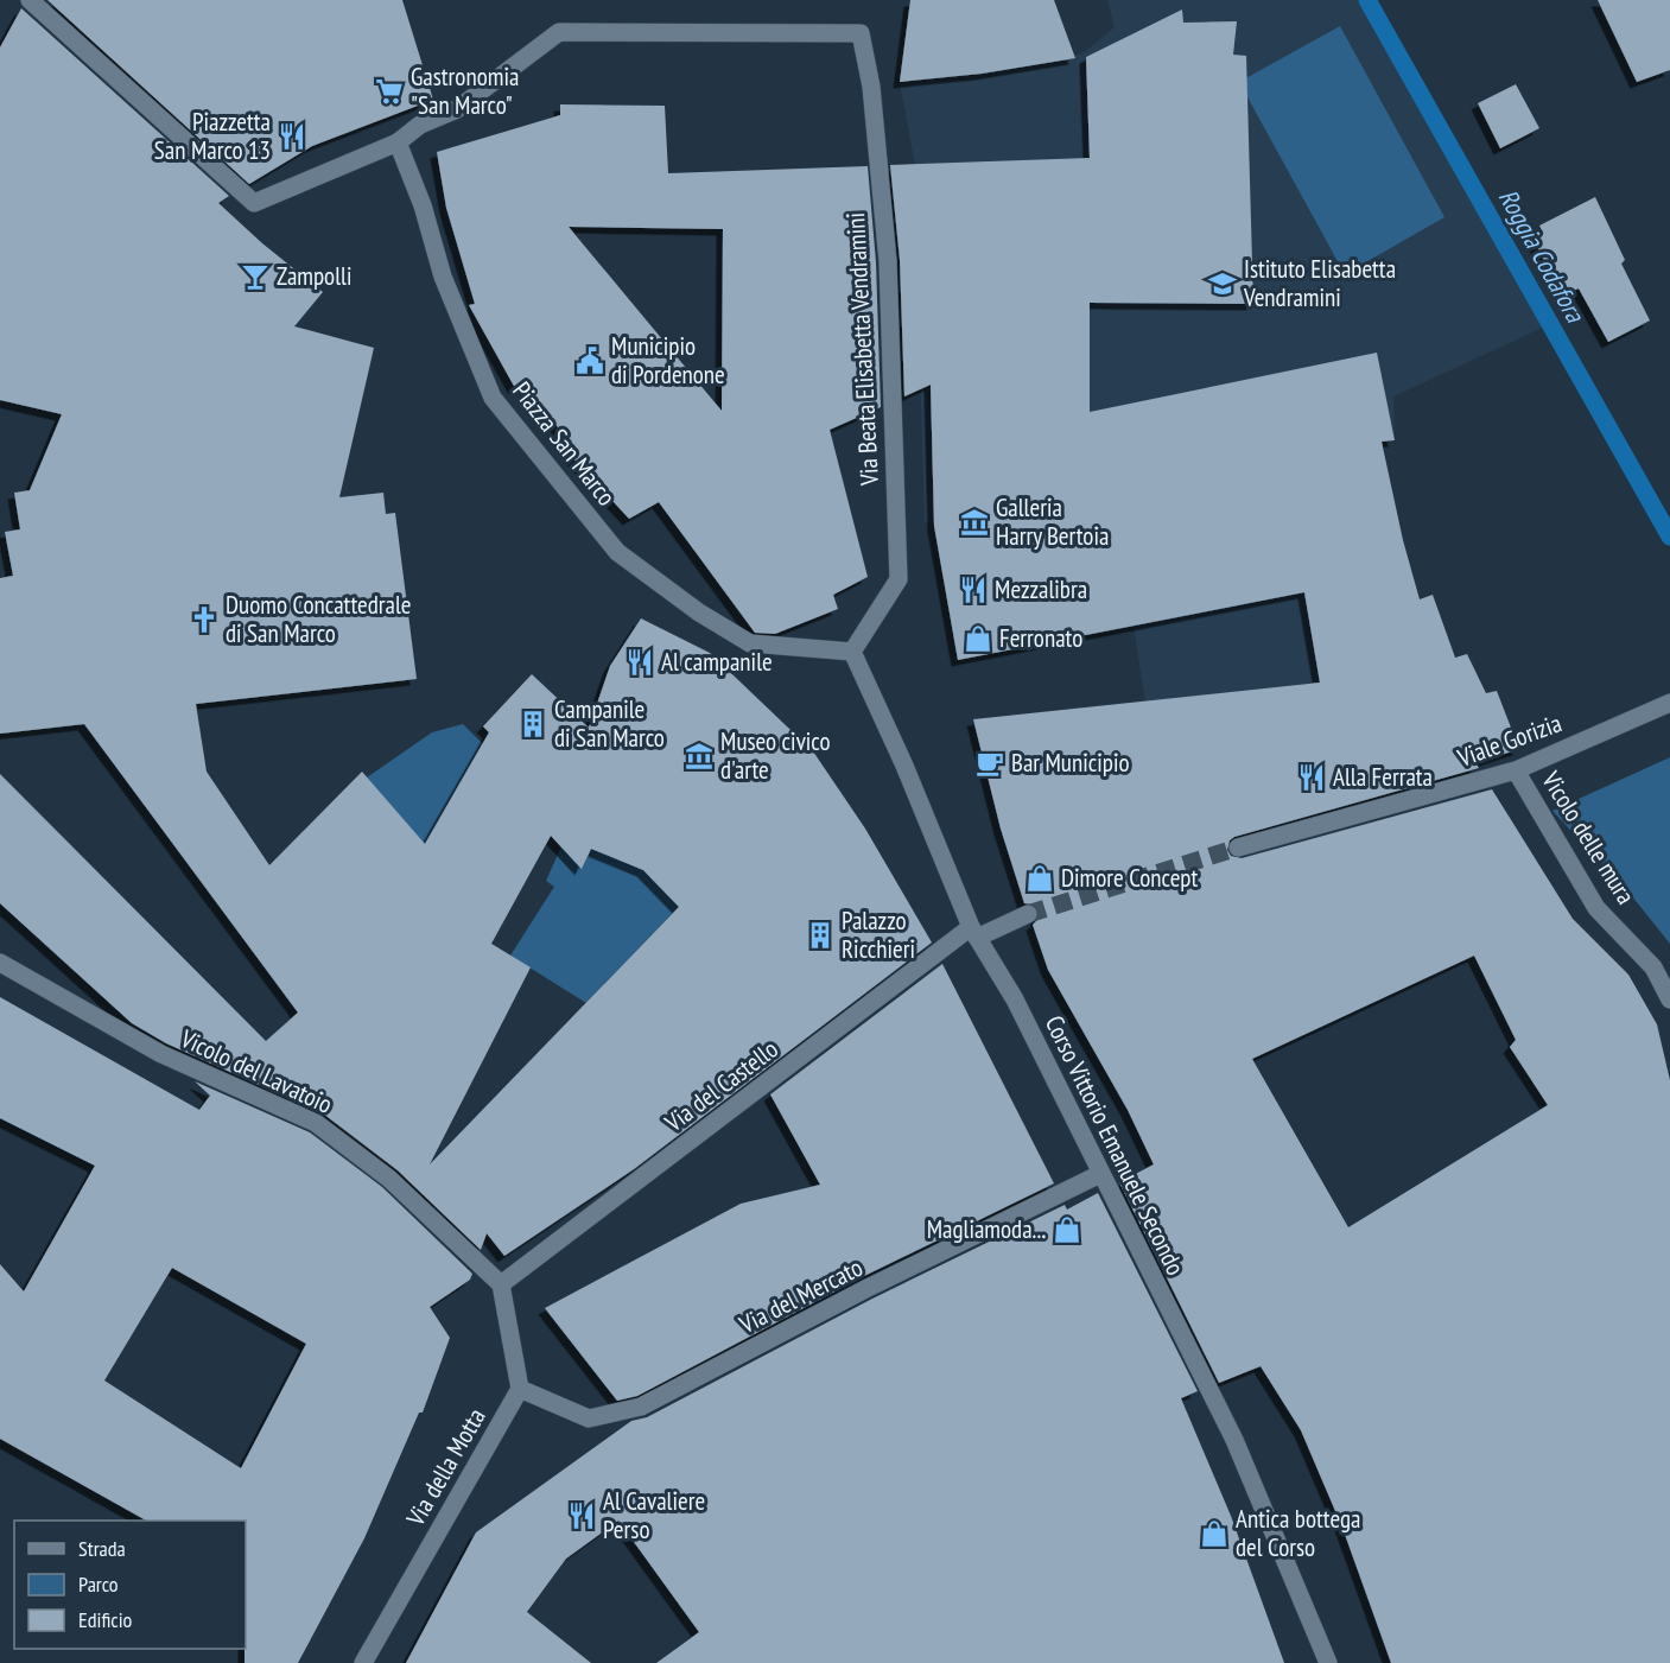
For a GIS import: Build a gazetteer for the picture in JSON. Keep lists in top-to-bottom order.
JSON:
{
  "streets": {
    "street": [
      "Via Beata Elisabetta Vendramini",
      "Piazza San Marco",
      "Viale Gorizia",
      "Vicolo delle mura",
      "Vicolo del Lavatoio",
      "Via del Castello",
      "Corso Vittorio Emanuele Secondo",
      "Via del Mercato",
      "Via della Motta"
    ]
  },
  "crossings": [
    ["Via Beata Elisabetta Vendramini", "Piazza San Marco"],
    ["Via Beata Elisabetta Vendramini", "Corso Vittorio Emanuele Secondo"],
    ["Piazza San Marco", "Corso Vittorio Emanuele Secondo"],
    ["Viale Gorizia", "Vicolo delle mura"],
    ["Vicolo del Lavatoio", "Via del Castello"],
    ["Via del Castello", "Corso Vittorio Emanuele Secondo"],
    ["Corso Vittorio Emanuele Secondo", "Via del Mercato"],
    ["Via del Mercato", "Via della Motta"]
  ],
  "water": ["Roggia Codafora"],
  "places": {
    "supermarket": ["Gastronomia \"San Marco\""],
    "restaurant": [
      "Piazzetta San Marco 13",
      "Mezzalibra",
      "Al campanile",
      "Alla Ferrata",
      "Al Cavaliere Perso"
    ],
    "bar": ["Zampolli"],
    "school or university": ["Istituto Elisabetta Vendramini"],
    "public building": ["Municipio di Pordenone"],
    "museum": ["Galleria Harry Bertoia", "Museo civico d'arte"],
    "church": ["Duomo Concattedrale di San Marco"],
    "shop": [
      "Ferronato",
      "Dimore Concept",
      "Magliamoda...",
      "Antica bottega del Corso"
    ],
    "building": ["Campanile di San Marco", "Palazzo Ricchieri"],
    "cafe": ["Bar Municipio"]
  },
  "legend": ["Strada", "Parco", "Edificio"]
}
